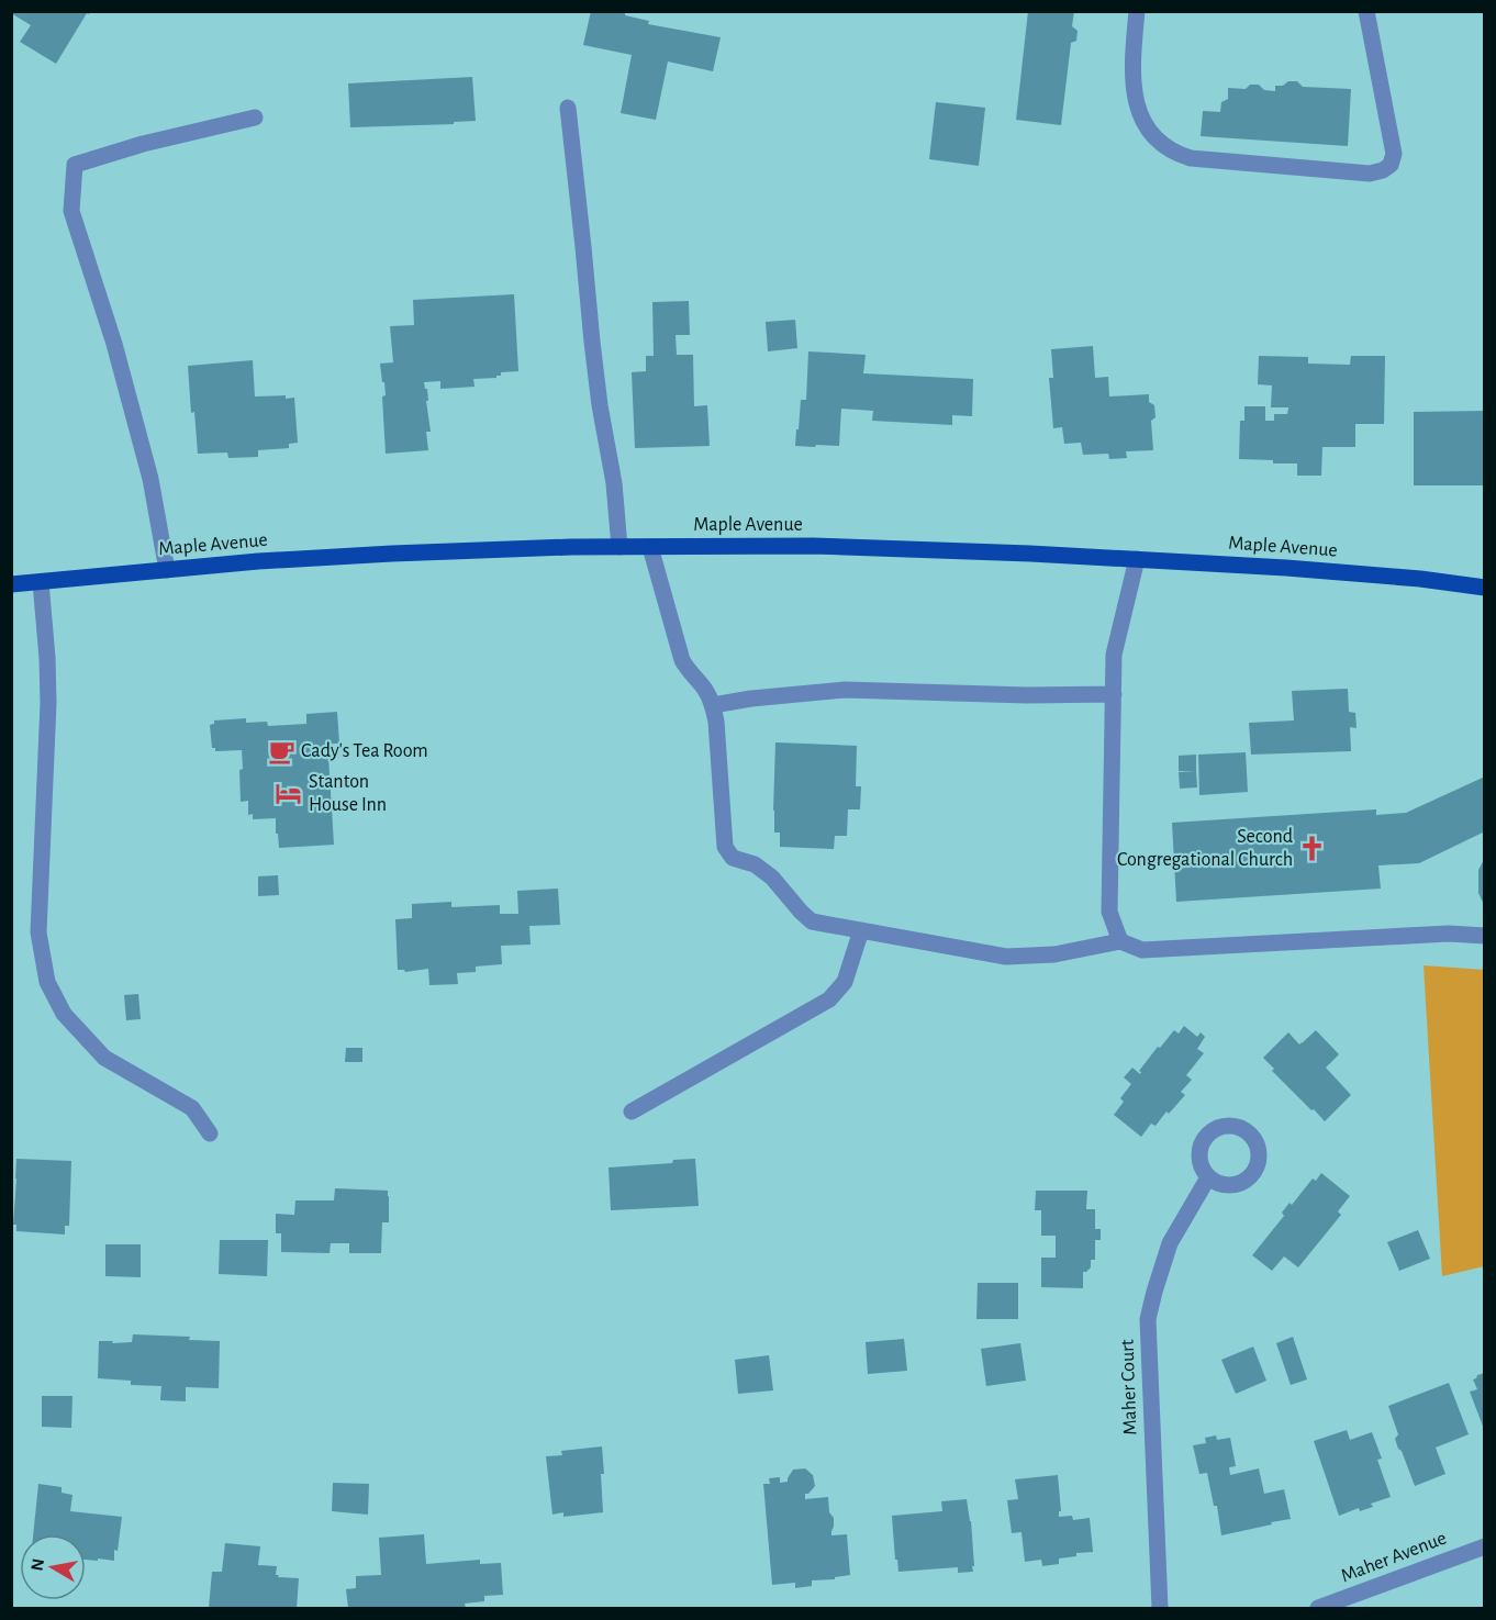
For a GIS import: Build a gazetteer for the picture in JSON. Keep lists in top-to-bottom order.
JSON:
{
  "streets": {
    "main road": ["Maple Avenue"],
    "street": ["Maher Court", "Maher Avenue"]
  },
  "places": {
    "cafe": ["Cady's Tea Room"],
    "hotel": ["Stanton House Inn"],
    "church": ["Second Congregational Church"]
  },
  "north": "left"
}
